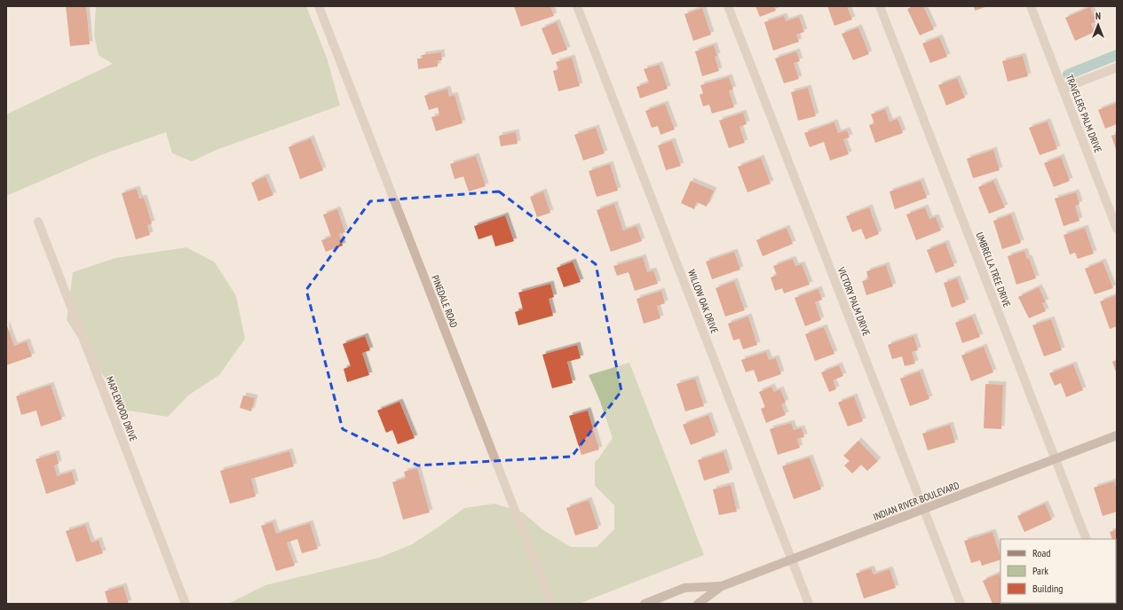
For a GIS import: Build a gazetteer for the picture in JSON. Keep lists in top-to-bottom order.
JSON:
{
  "streets": {
    "main road": ["INDIAN RIVER BOULEVARD"],
    "street": [
      "TRAVELERS PALM DRIVE",
      "UMBRELLA TREE DRIVE",
      "PINEDALE ROAD",
      "WILLOW OAK DRIVE",
      "VICTORY PALM DRIVE",
      "MAPLEWOOD DRIVE"
    ]
  },
  "crossings": [
    ["UMBRELLA TREE DRIVE", "INDIAN RIVER BOULEVARD"],
    ["WILLOW OAK DRIVE", "INDIAN RIVER BOULEVARD"],
    ["VICTORY PALM DRIVE", "INDIAN RIVER BOULEVARD"]
  ],
  "legend": ["Road", "Park", "Building"],
  "north": "top"
}
